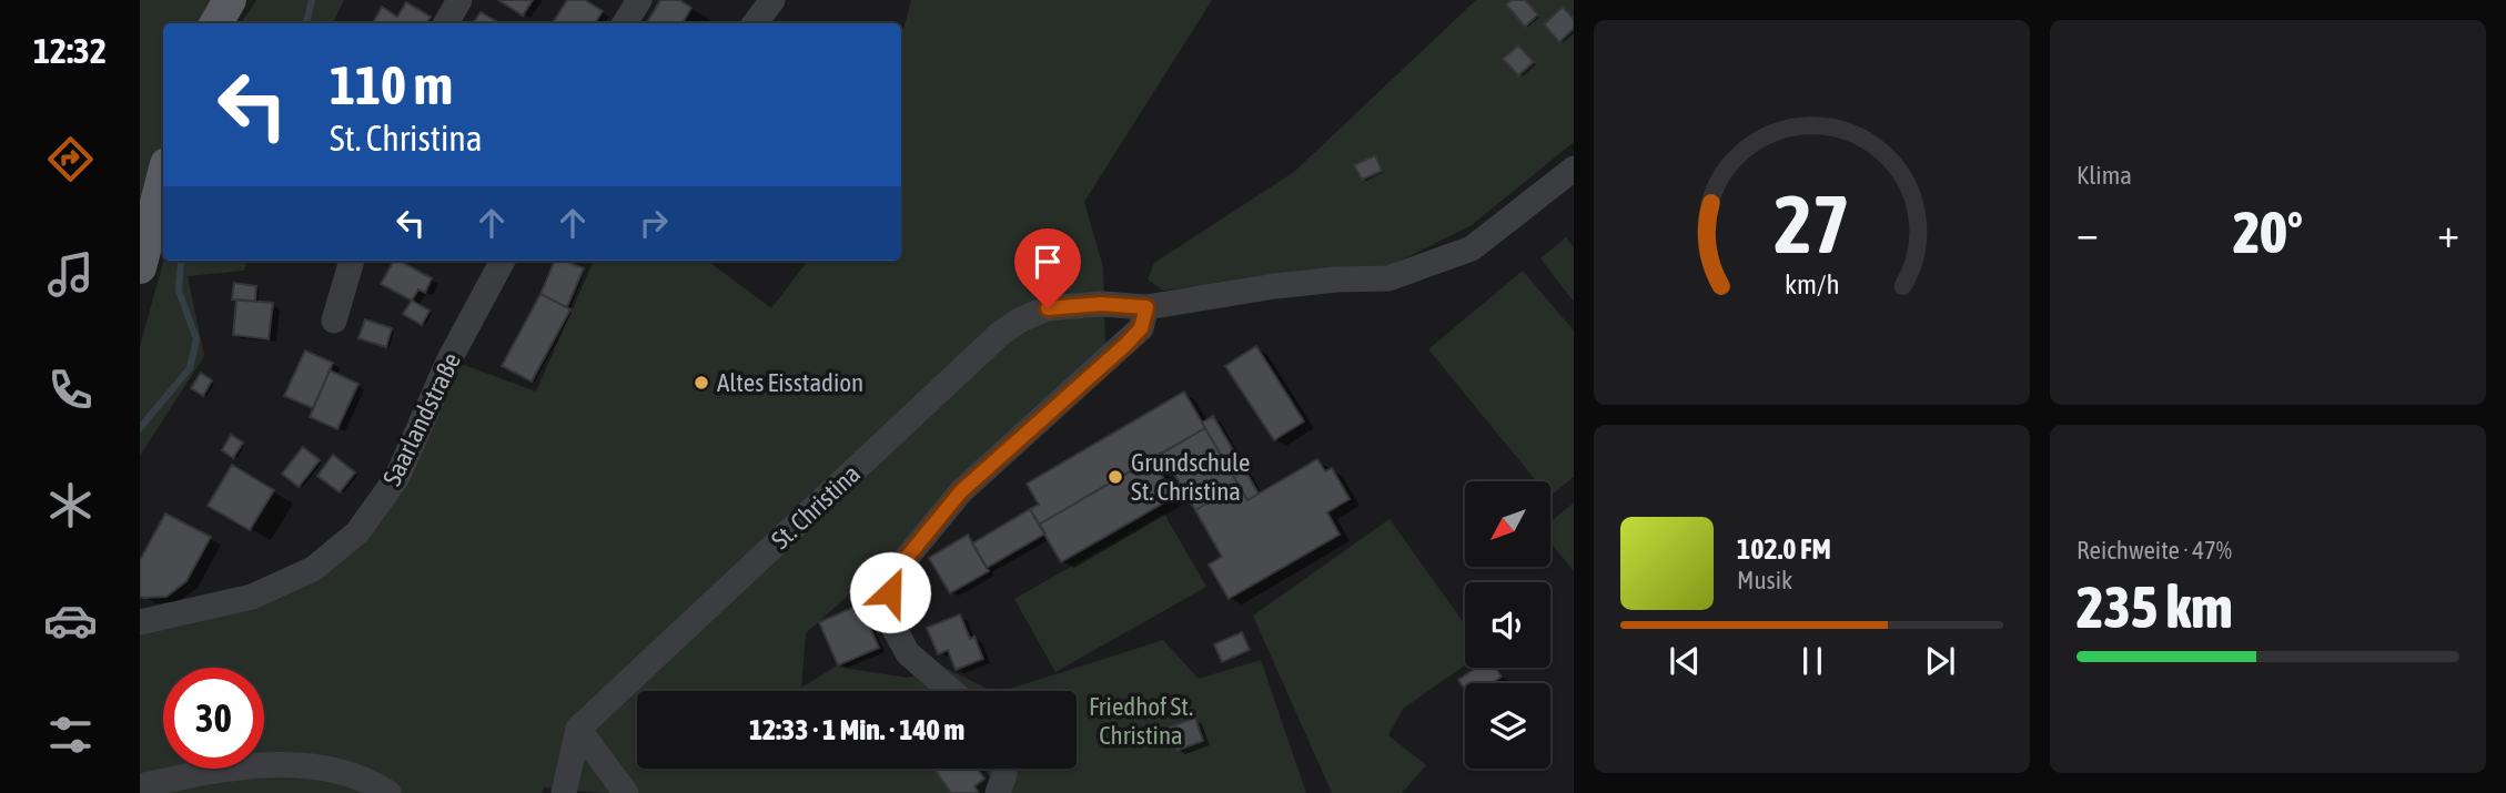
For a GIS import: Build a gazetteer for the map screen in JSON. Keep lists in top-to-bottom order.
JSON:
{
  "streets": {
    "street": ["Saarlandstraße", "St. Christina"]
  },
  "parks": ["Friedhof St. Christina"],
  "places": ["Altes Eisstadion", "Grundschule St. Christina"],
  "north": "bottom left",
  "page": {
    "tabs": "12:32",
    "tile": [
      "Klima",
      ["Reichweite · 47%", "235 km"]
    ],
    "turn": ["110 m", "St. Christina"],
    "heat": ["−", "20°", "+"],
    "song": ["102.0 FM", "Musik"],
    "limit": "30",
    "trip": "12:33 · 1 Min. · 140 m",
    "gauge": ["27", "km/h"]
  }
}
